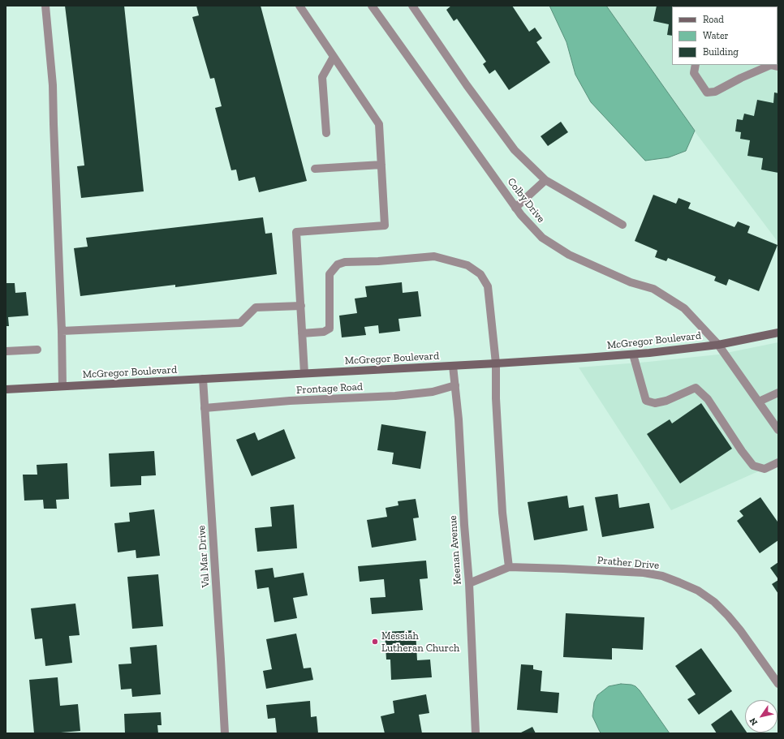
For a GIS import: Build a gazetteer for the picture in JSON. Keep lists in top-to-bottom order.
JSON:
{
  "streets": {
    "main road": ["McGregor Boulevard"],
    "street": [
      "Colby Drive",
      "Frontage Road",
      "Keenan Avenue",
      "Val Mar Drive",
      "Prather Drive"
    ]
  },
  "crossings": [
    ["Colby Drive", "McGregor Boulevard"],
    ["McGregor Boulevard", "Keenan Avenue"],
    ["McGregor Boulevard", "Val Mar Drive"],
    ["Frontage Road", "Keenan Avenue"],
    ["Frontage Road", "Val Mar Drive"],
    ["Keenan Avenue", "Prather Drive"]
  ],
  "places": ["Messiah Lutheran Church"],
  "legend": ["Road", "Water", "Building"],
  "north": "bottom left"
}
